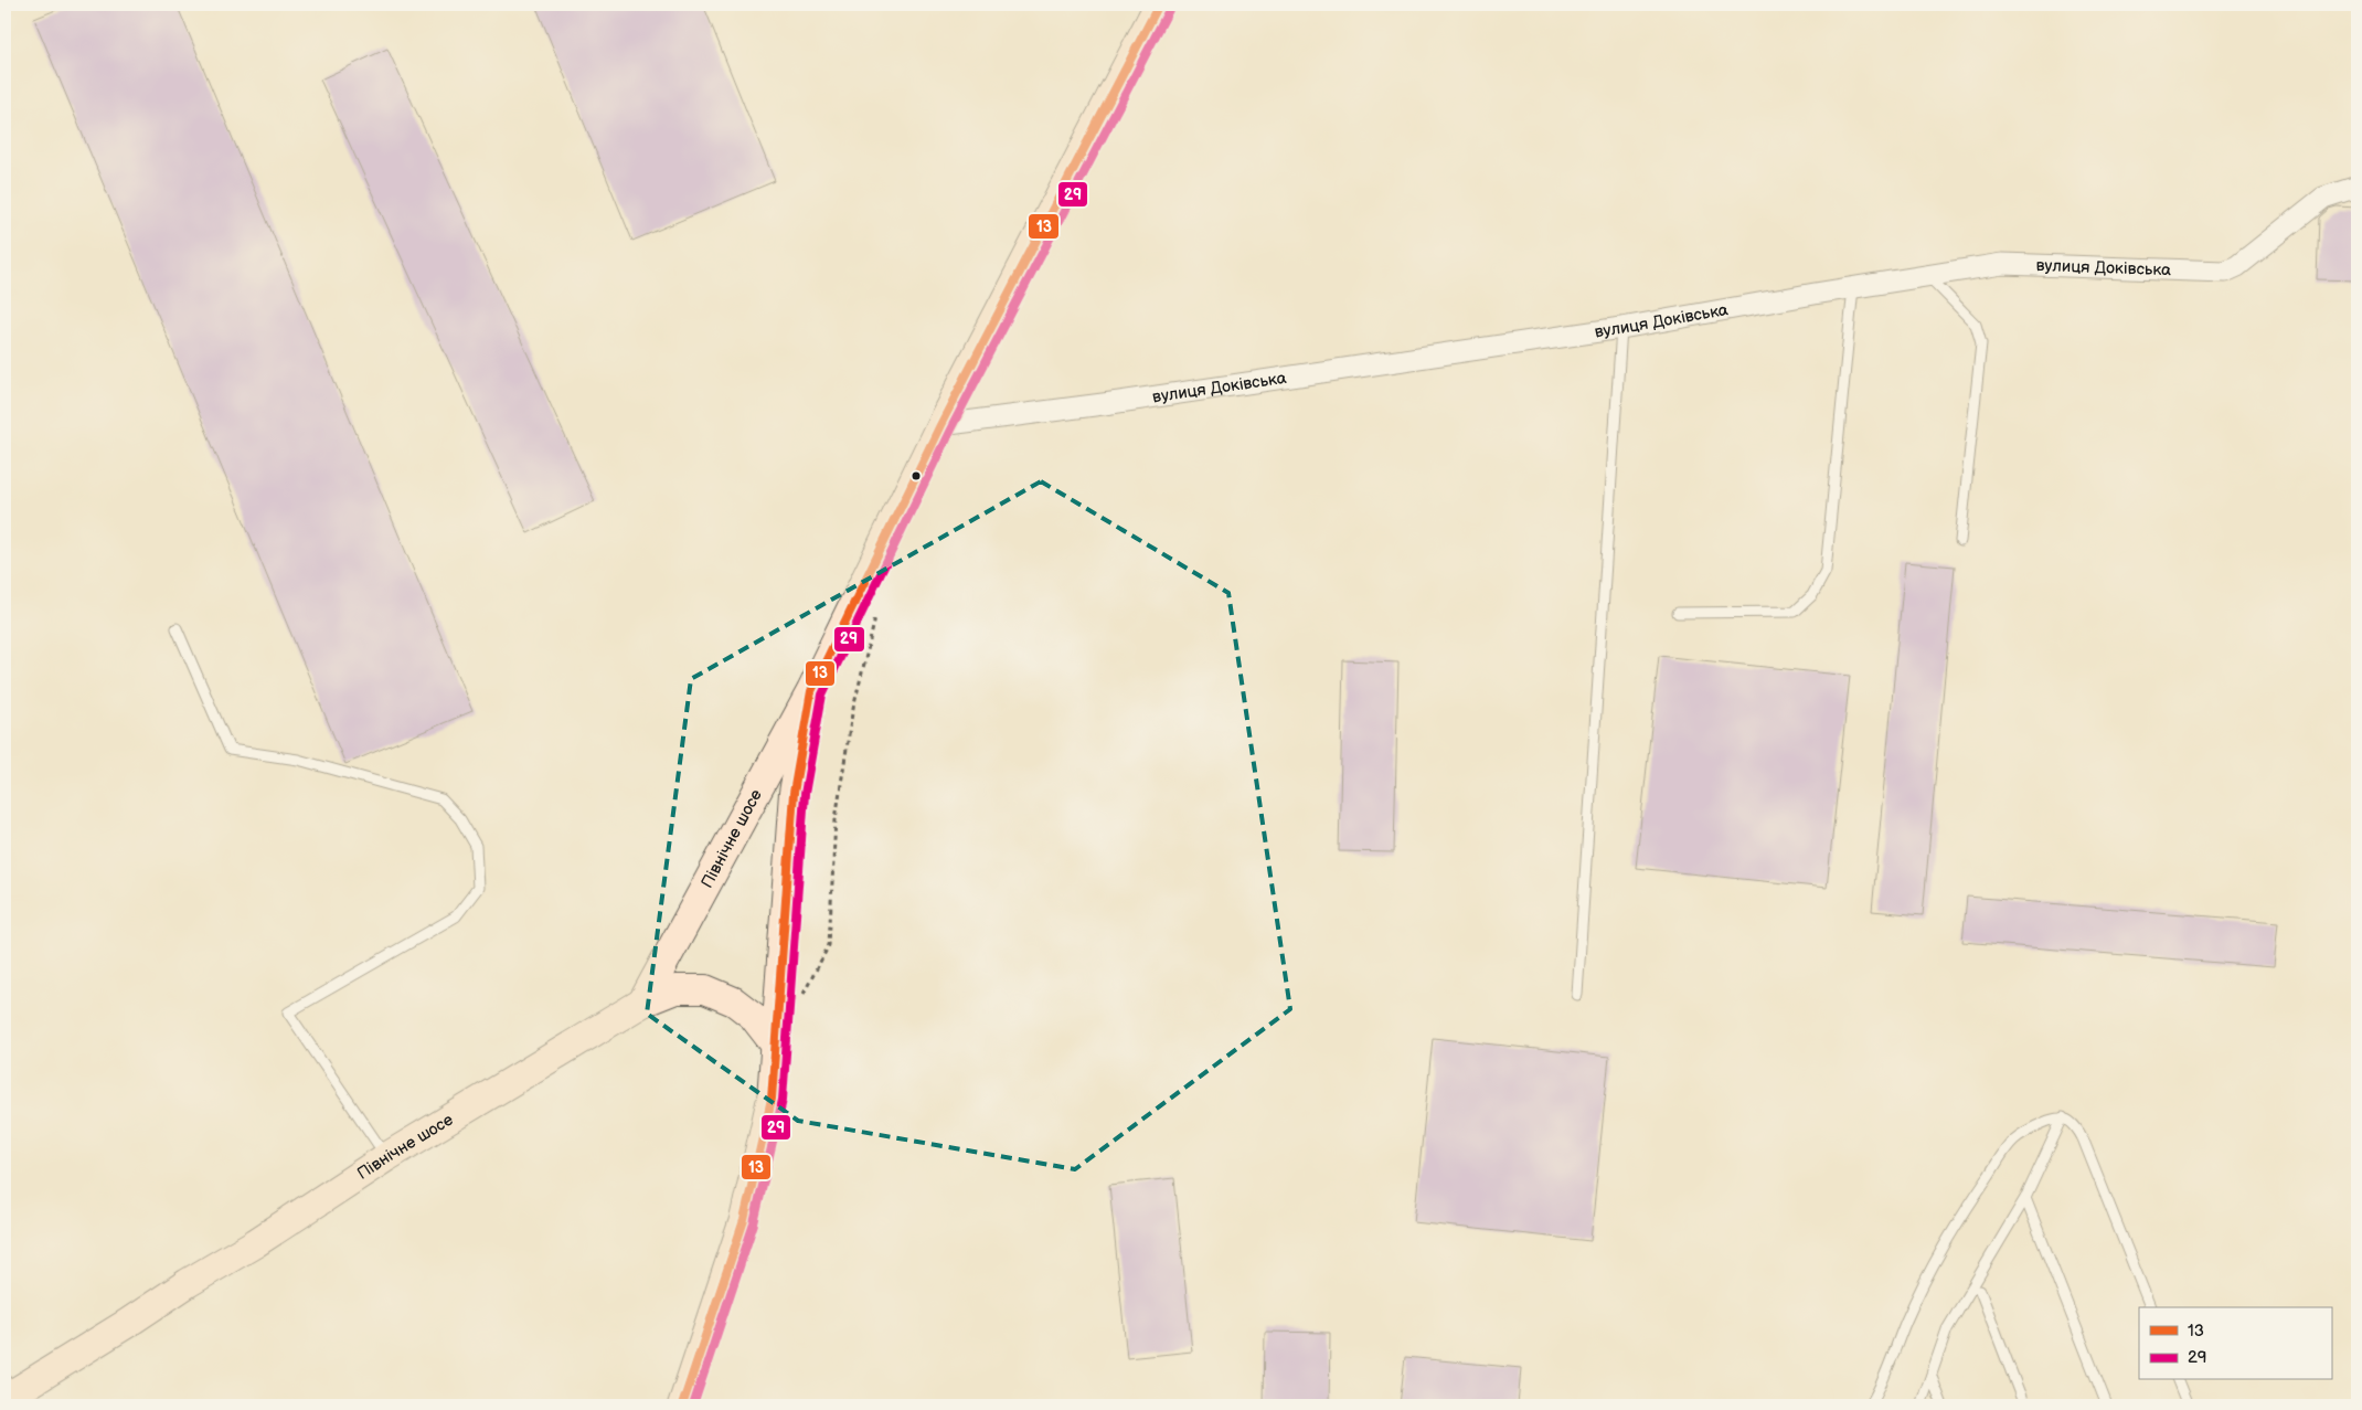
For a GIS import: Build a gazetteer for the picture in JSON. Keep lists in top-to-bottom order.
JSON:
{
  "streets": {
    "main road": ["Північне шосе"],
    "street": ["вулиця Доківська"]
  },
  "crossings": [
    ["вулиця Доківська", "Північне шосе"]
  ],
  "lines": ["transit line 13", "transit line 29"],
  "legend": ["13", "29"]
}
